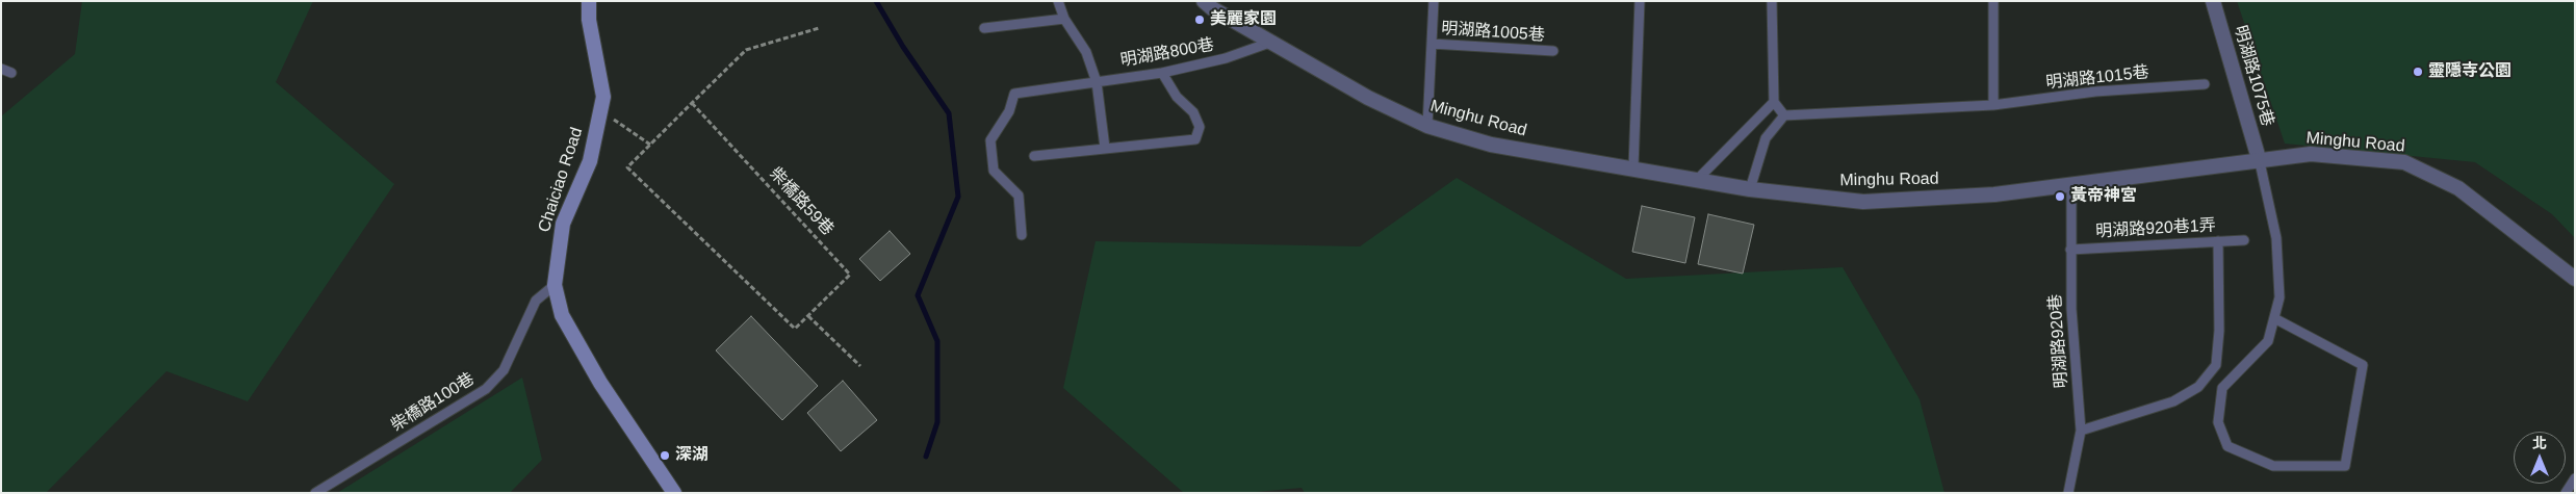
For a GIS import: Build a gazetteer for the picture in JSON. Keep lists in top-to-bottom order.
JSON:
{
  "streets": {
    "main road": ["Chaiciao Road"],
    "street": ["明湖路1075巷", "Minghu Road"],
    "lane": [
      "明湖路1005巷",
      "明湖路800巷",
      "明湖路1015巷",
      "明湖路920巷1弄",
      "明湖路920巷",
      "柴橋路100巷"
    ],
    "path": ["柴橋路59巷"]
  },
  "crossings": [
    ["明湖路1005巷", "Minghu Road"],
    ["明湖路800巷", "Minghu Road"],
    ["明湖路1075巷", "Minghu Road"],
    ["Minghu Road", "明湖路920巷"],
    ["Chaiciao Road", "柴橋路100巷"],
    ["明湖路920巷1弄", "明湖路920巷"]
  ],
  "places": [
    "美麗家園",
    "靈隱寺公園",
    "黃帝神宮",
    "深湖"
  ],
  "north": "top"
}
